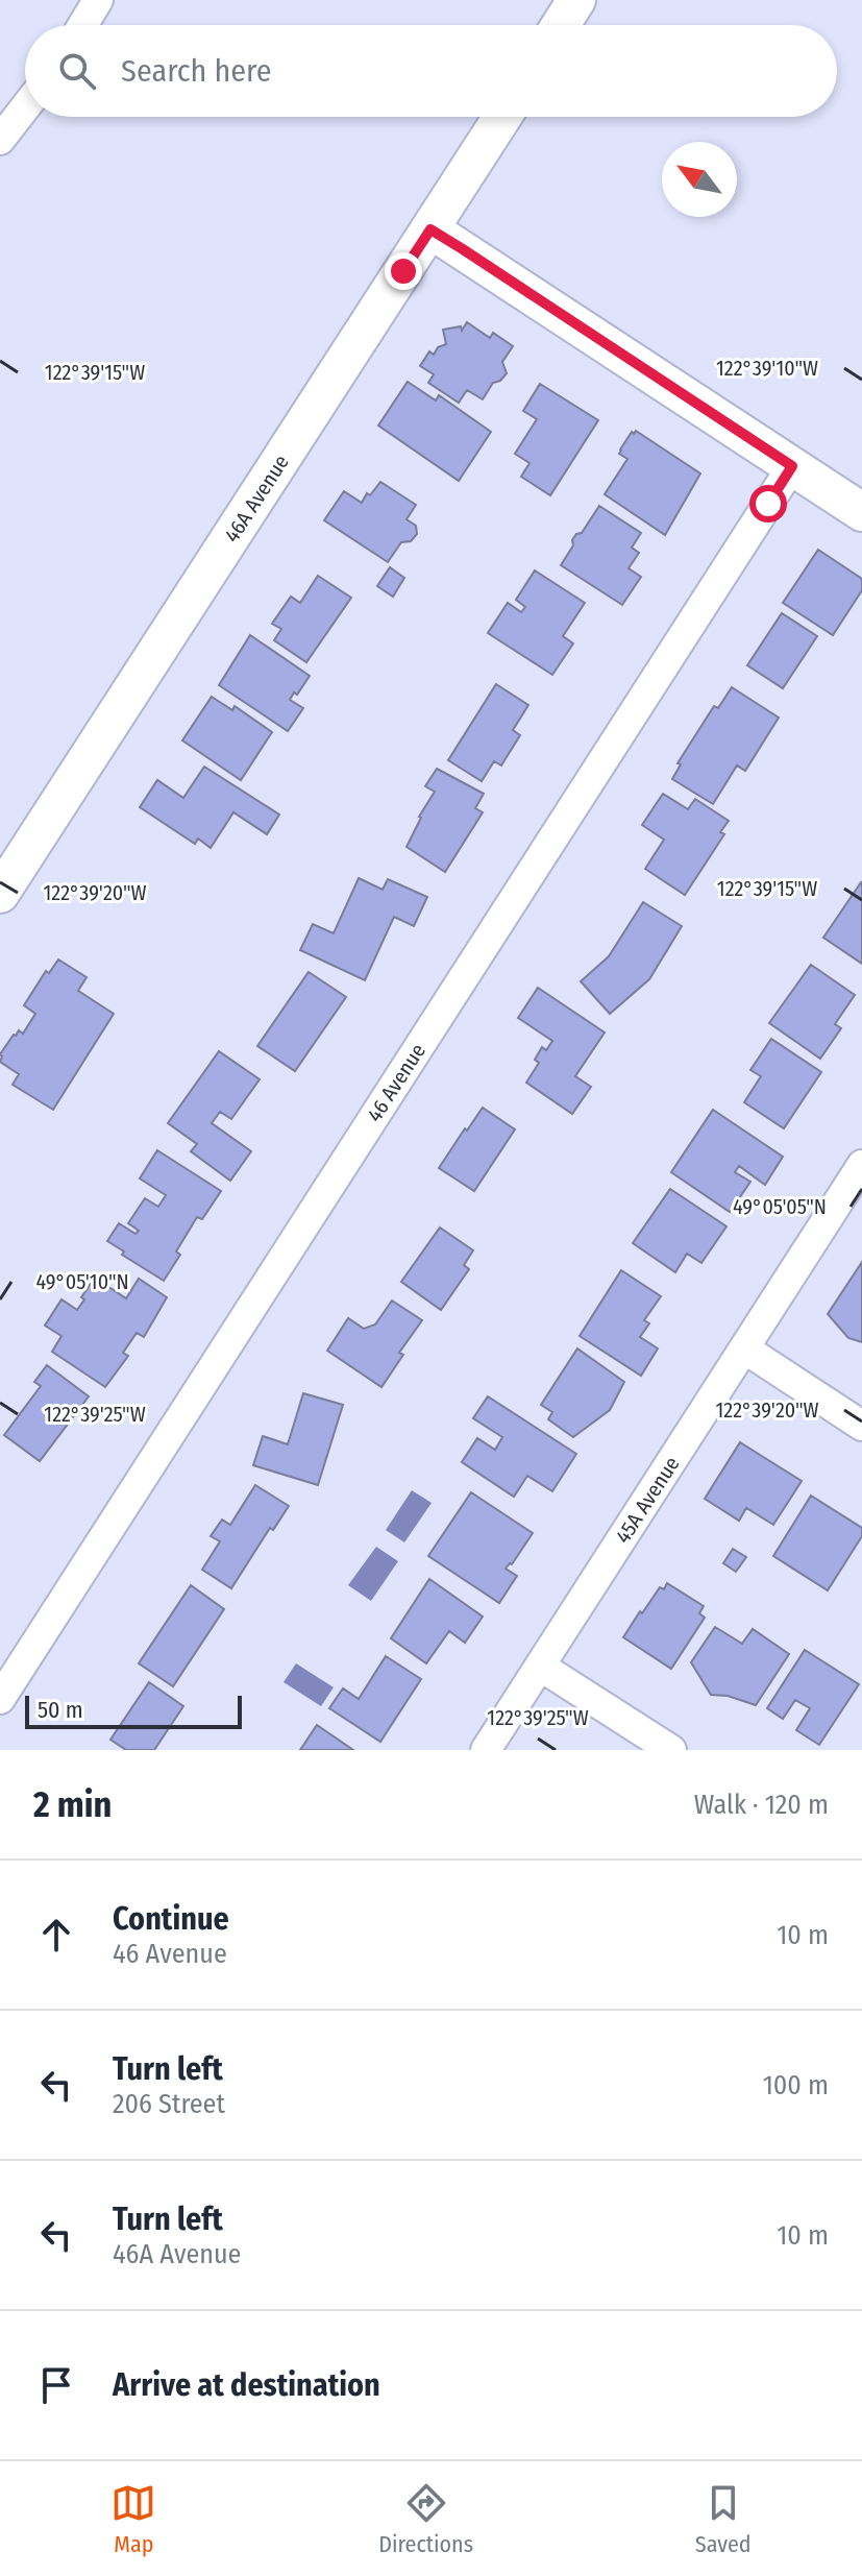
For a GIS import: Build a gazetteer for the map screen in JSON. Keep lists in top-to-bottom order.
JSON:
{
  "streets": {
    "street": ["46A Avenue", "46 Avenue", "45A Avenue"]
  },
  "scale_bar": "50 m",
  "north": "top left",
  "page": {
    "search": "Search here",
    "scale": "50 m",
    "heading": ["2 min", "Walk · 120 m"],
    "list": [
      ["Continue", "46 Avenue", "10 m"],
      ["Turn left", "206 Street", "100 m"],
      ["Turn left", "46A Avenue", "10 m"],
      "Arrive at destination"
    ],
    "nav": ["Map", "Directions", "Saved"]
  },
  "coordinates": [
    "122°39'10\"W",
    "122°39'15\"W",
    "122°39'20\"W",
    "49°05'05\"N",
    "49°05'10\"N",
    "122°39'25\"W"
  ]
}
